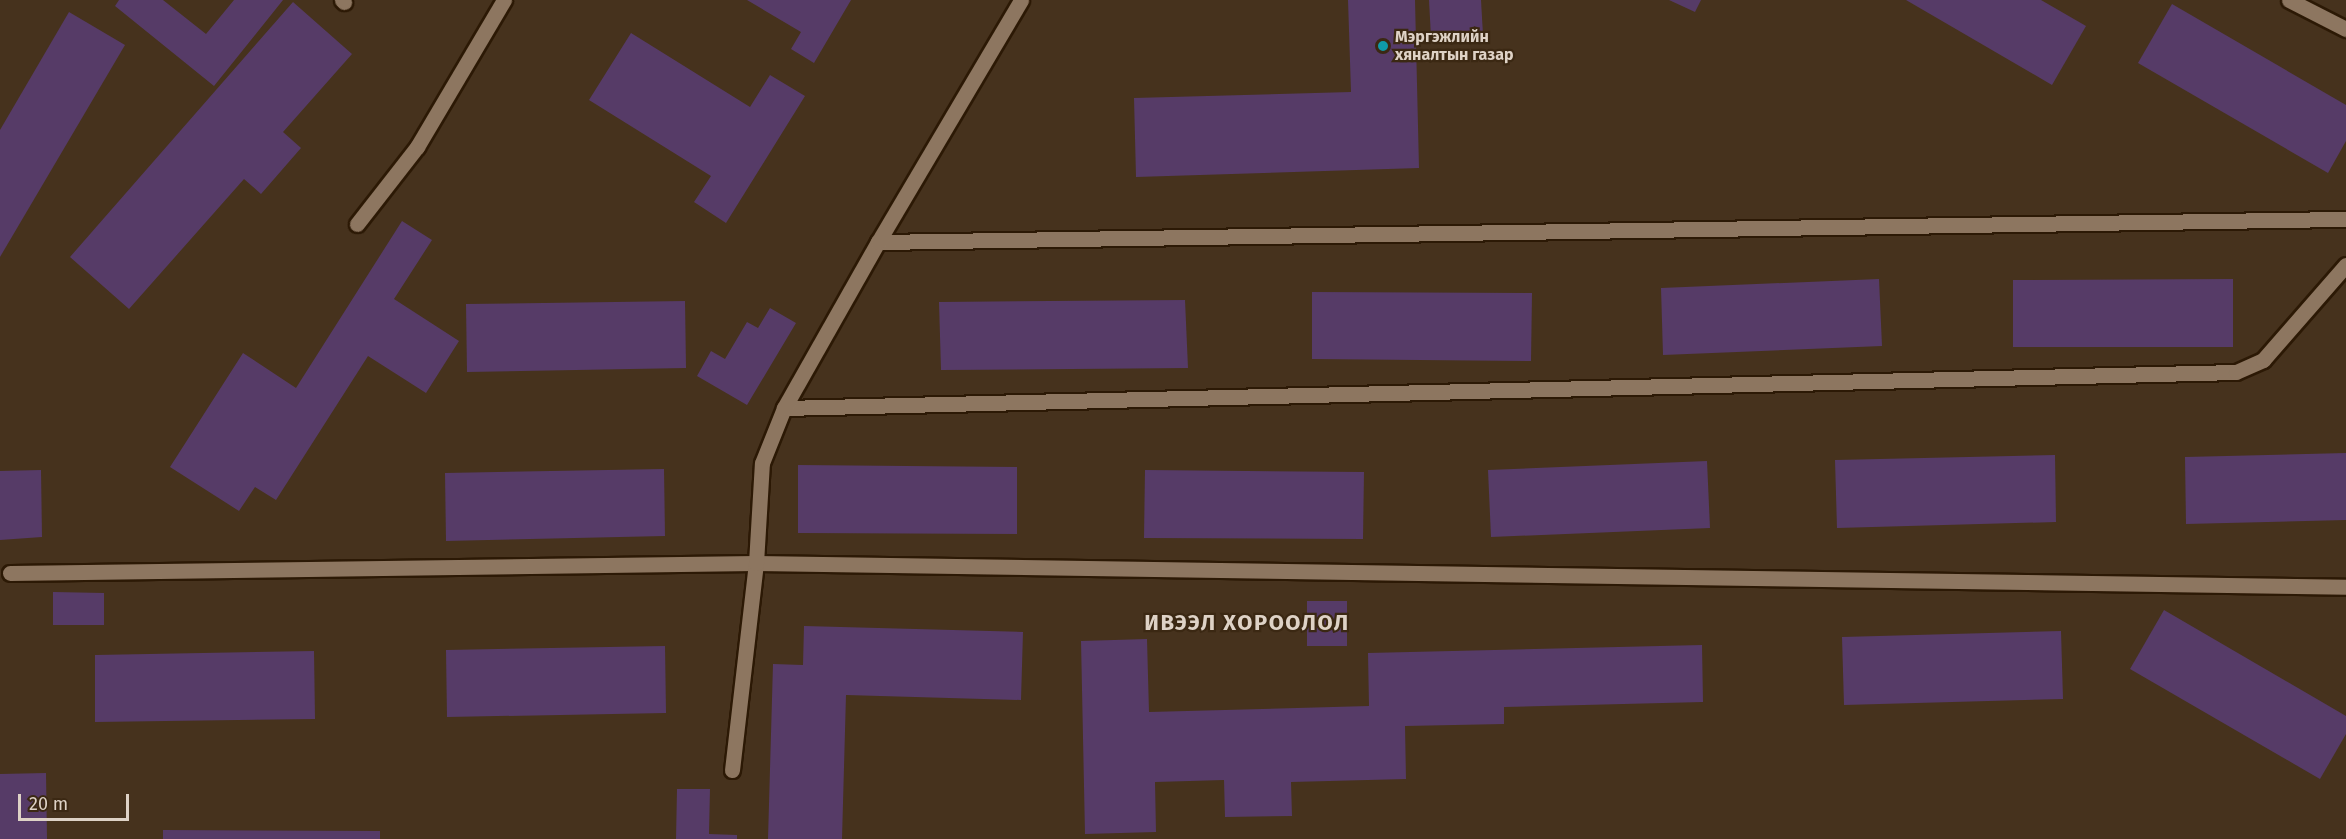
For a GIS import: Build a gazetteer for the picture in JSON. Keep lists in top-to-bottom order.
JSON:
{
  "districts": ["ИВЭЭЛ ХОРООЛОЛ"],
  "places": ["Мэргэжлийн хяналтын газар"],
  "scale_bar": "20 m"
}
